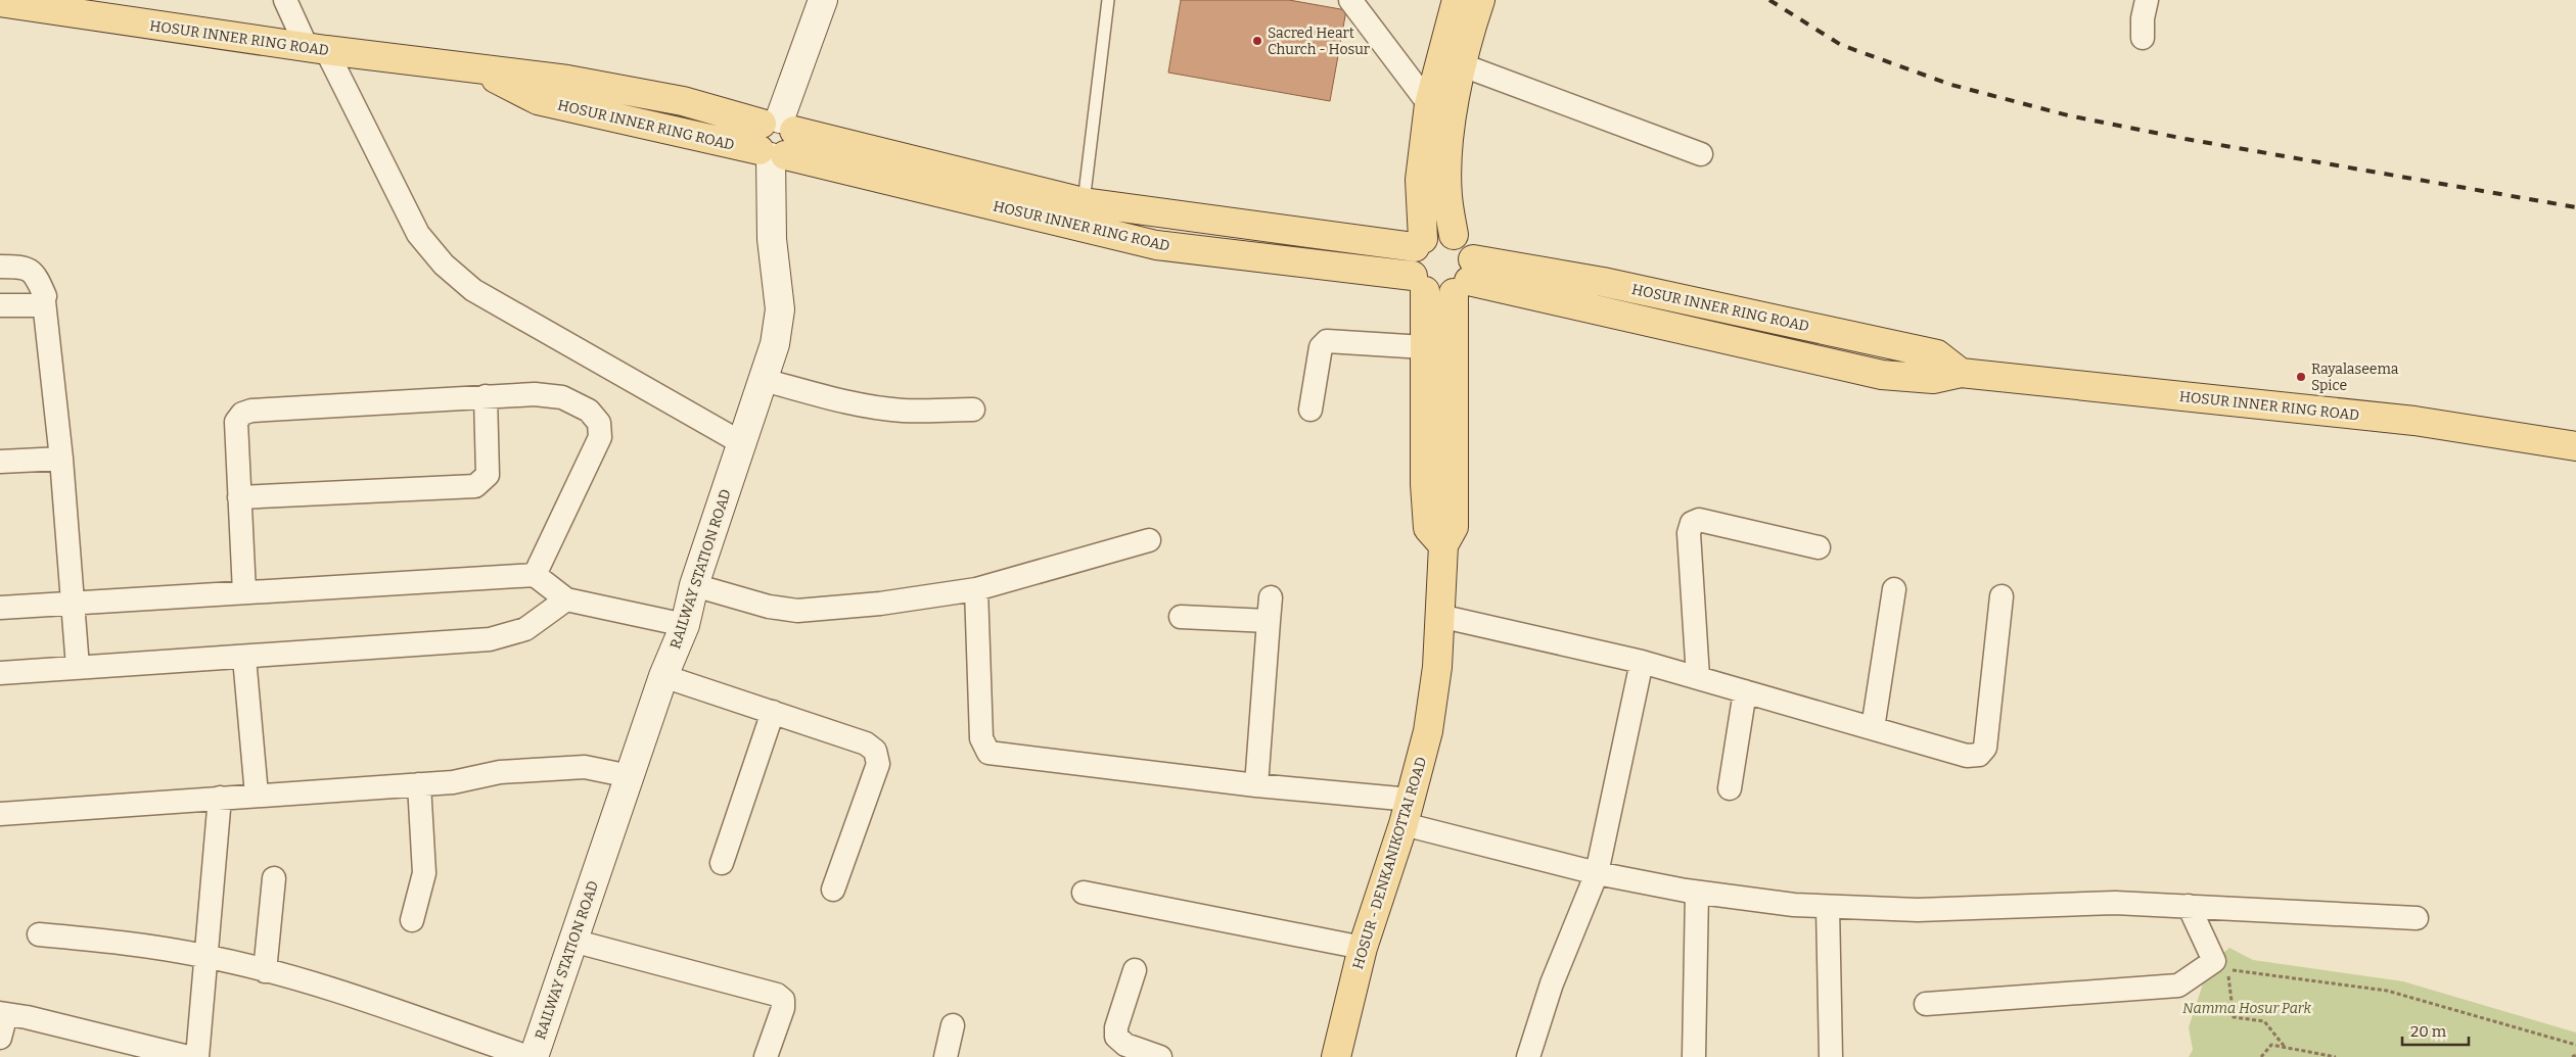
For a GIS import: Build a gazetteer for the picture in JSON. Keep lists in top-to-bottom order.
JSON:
{
  "streets": {
    "main road": ["HOSUR INNER RING ROAD", "RAILWAY STATION ROAD", "HOSUR - DENKANIKOTTAI ROAD"]
  },
  "crossings": [
    ["HOSUR INNER RING ROAD", "RAILWAY STATION ROAD"],
    ["HOSUR INNER RING ROAD", "HOSUR - DENKANIKOTTAI ROAD"]
  ],
  "parks": ["Namma Hosur Park"],
  "places": ["Sacred Heart Church - Hosur", "Rayalaseema Spice"],
  "scale_bar": "20 m"
}
